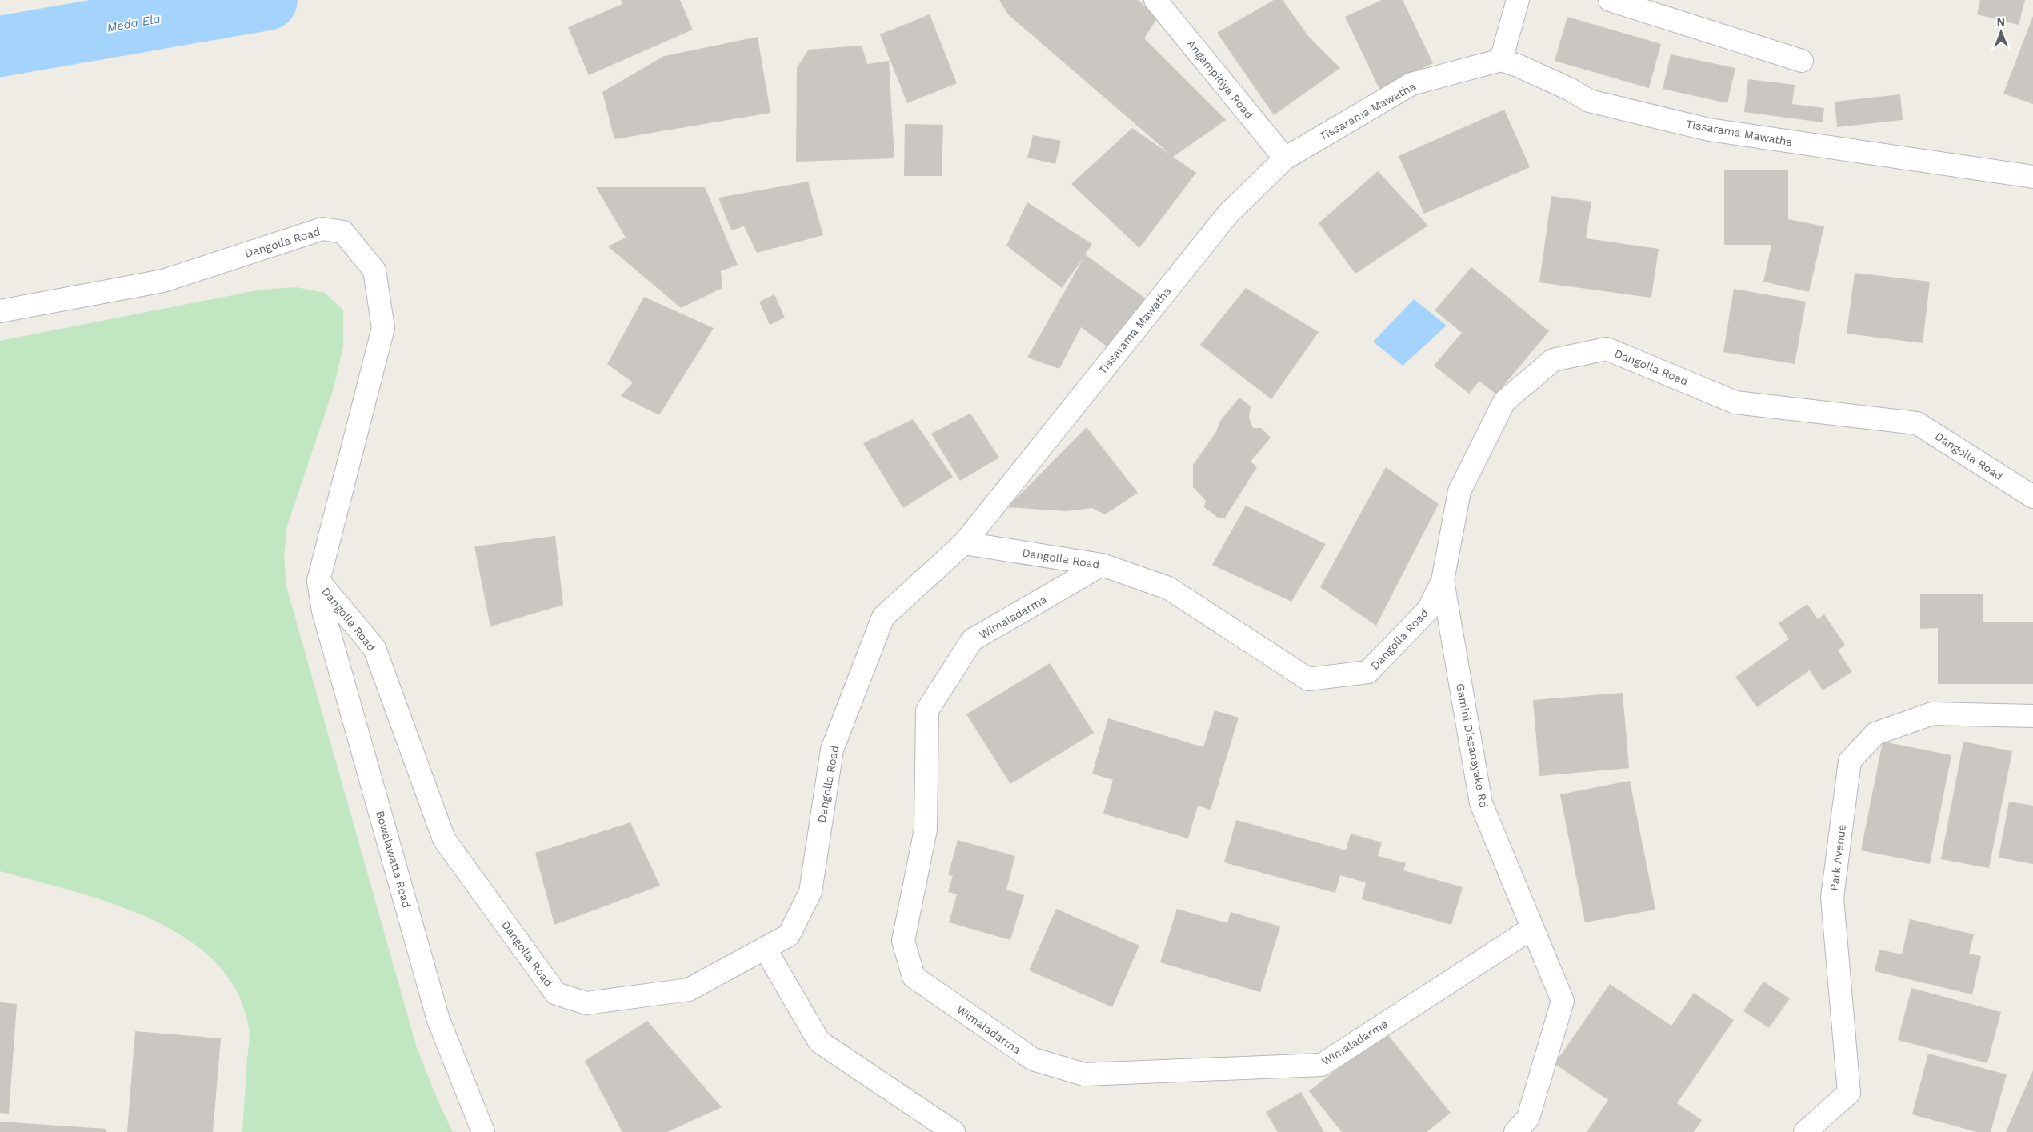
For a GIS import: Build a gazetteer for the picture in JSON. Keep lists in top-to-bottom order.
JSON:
{
  "streets": {
    "street": [
      "Angampitiya Road",
      "Tissarama Mawatha",
      "Dangolla Road",
      "Wimaladarma",
      "Gamini Dissanayake Rd",
      "Park Avenue",
      "Bowalawatta Road"
    ]
  },
  "crossings": [
    ["Angampitiya Road", "Tissarama Mawatha"],
    ["Tissarama Mawatha", "Dangolla Road"],
    ["Dangolla Road", "Wimaladarma"],
    ["Dangolla Road", "Gamini Dissanayake Rd"],
    ["Dangolla Road", "Bowalawatta Road"],
    ["Wimaladarma", "Gamini Dissanayake Rd"]
  ],
  "water": ["Meda Ela"],
  "north": "top"
}
